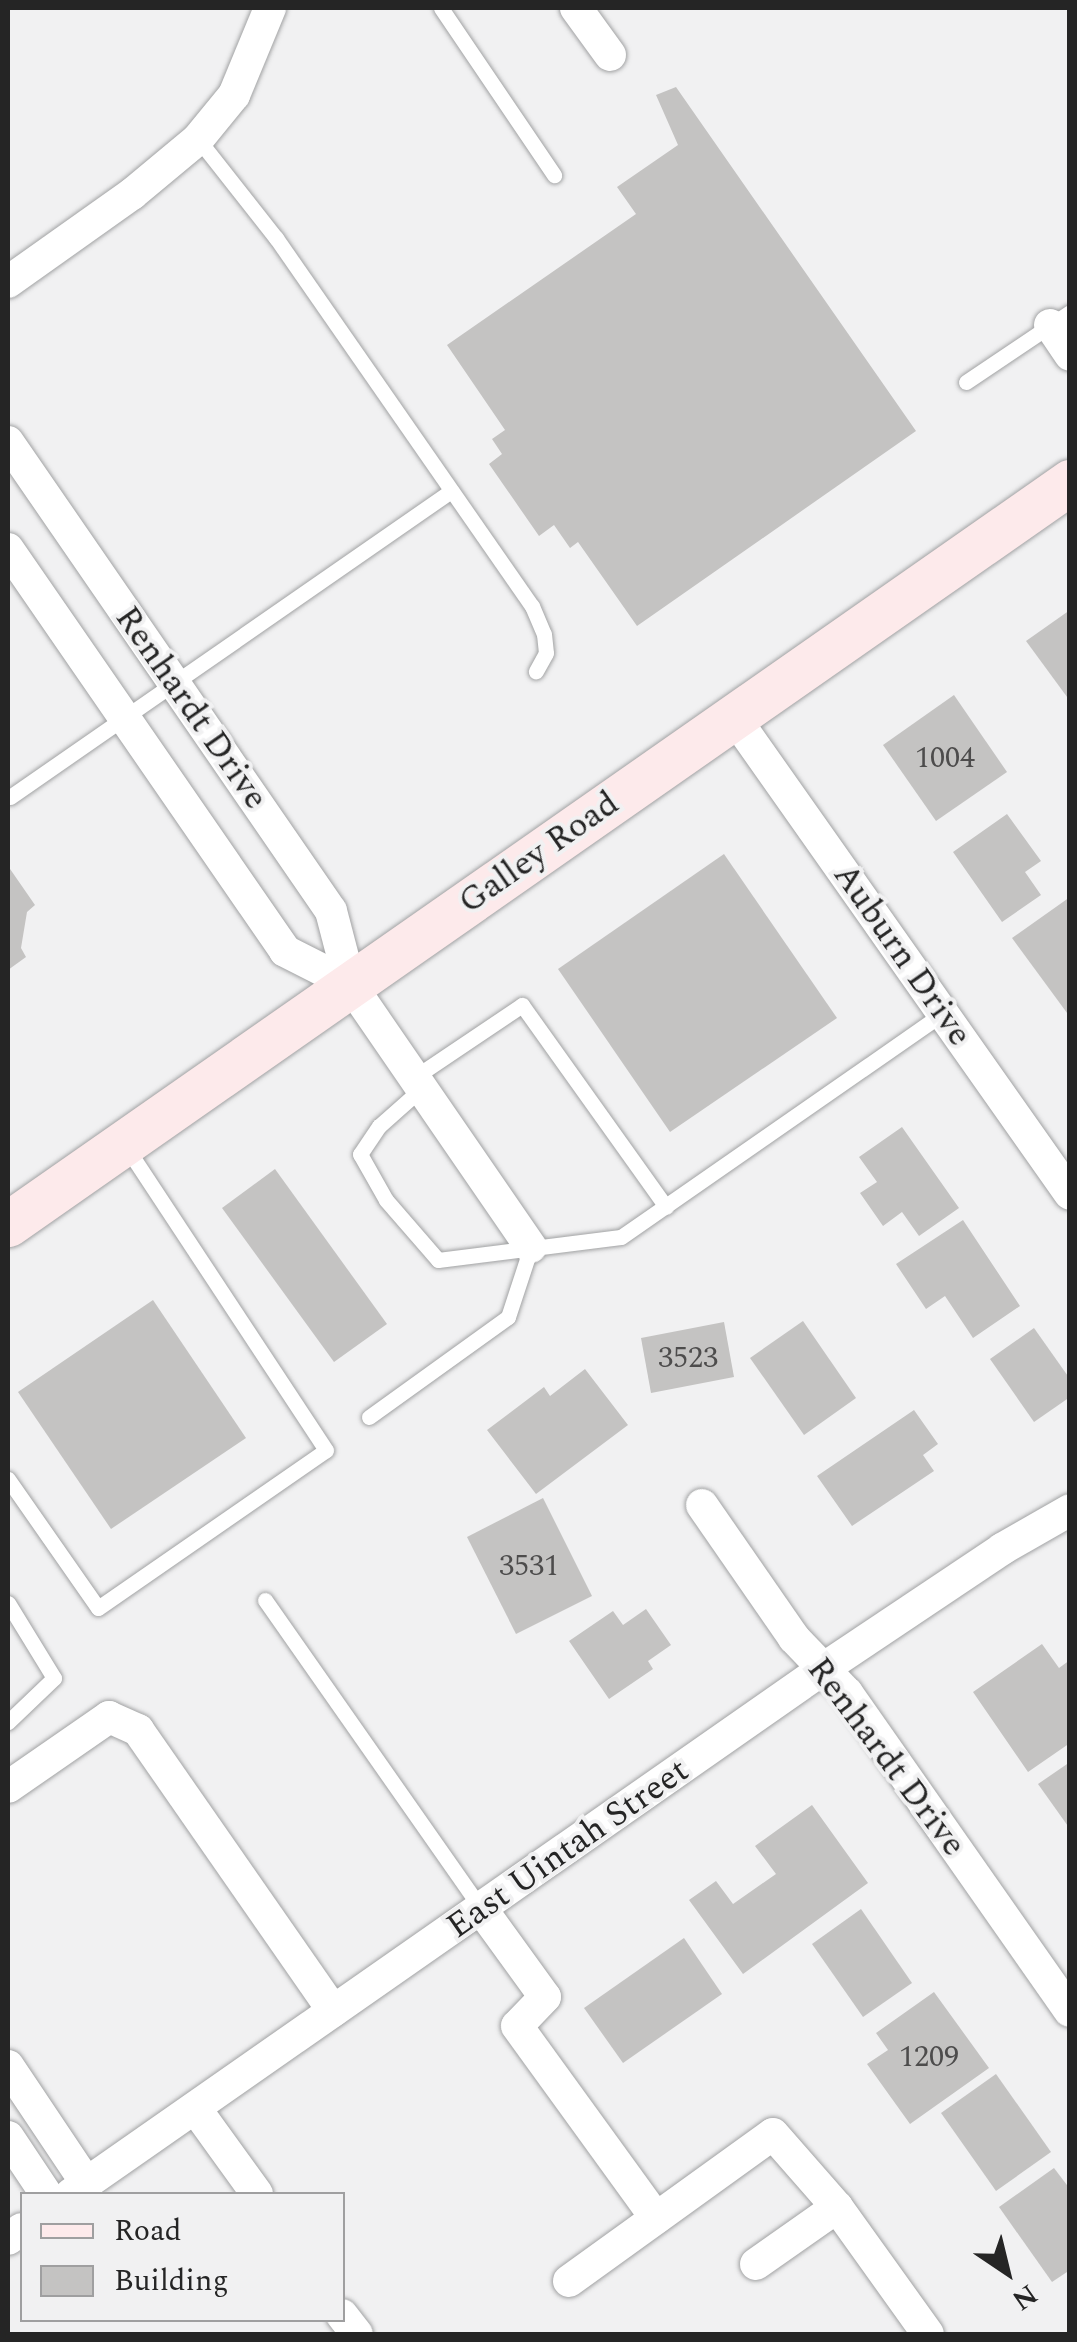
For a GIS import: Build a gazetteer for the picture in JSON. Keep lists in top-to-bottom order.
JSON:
{
  "streets": {
    "main road": ["Galley Road"],
    "street": ["Renhardt Drive", "Auburn Drive", "East Uintah Street"]
  },
  "crossings": [
    ["Renhardt Drive", "Galley Road"],
    ["Renhardt Drive", "East Uintah Street"],
    ["Galley Road", "Auburn Drive"]
  ],
  "house_numbers": [
    "1004",
    "3523",
    "3531",
    "1209"
  ],
  "legend": ["Road", "Building"],
  "north": "bottom right"
}
